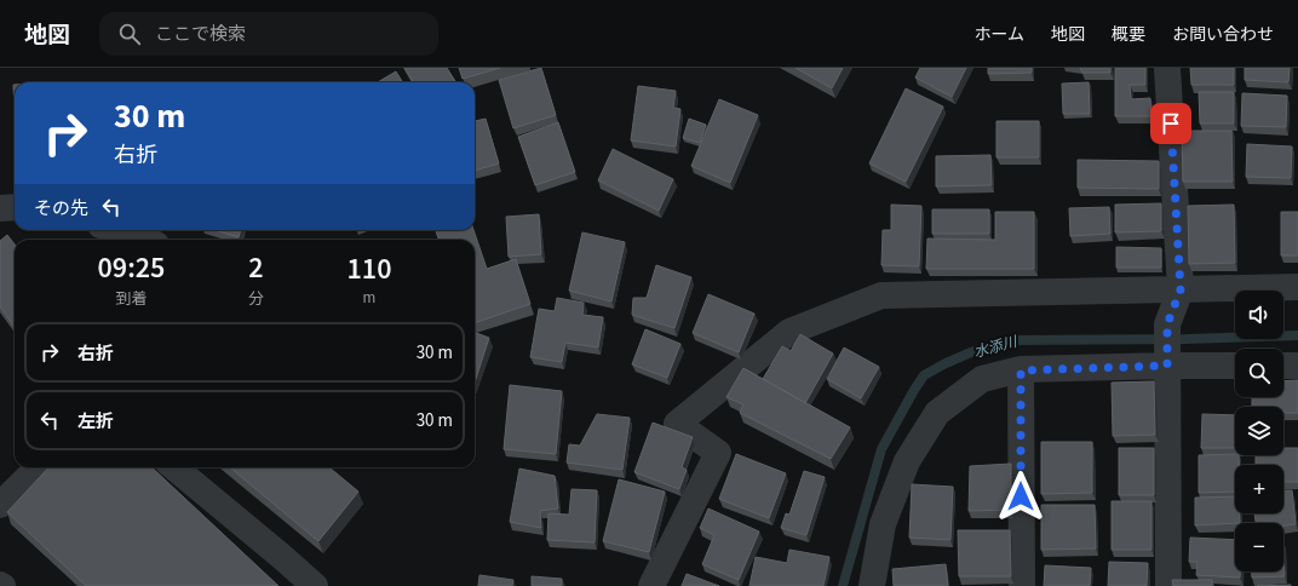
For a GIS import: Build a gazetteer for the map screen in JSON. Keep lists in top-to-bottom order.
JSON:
{
  "water": ["水添川"],
  "page": {
    "header": "地図",
    "search": "ここで検索",
    "nav": [
      "ホーム",
      "地図",
      "概要",
      "お問い合わせ"
    ],
    "turn": ["30 m", "右折"],
    "then": "その先",
    "eta": [
      "09:25",
      "到着",
      "2",
      "分",
      "110",
      "m"
    ],
    "map_buttons": ["+", "−"],
    "list": [
      {
        "name": "右折",
        "value": "30 m"
      },
      {
        "name": "左折",
        "value": "30 m"
      }
    ]
  }
}
